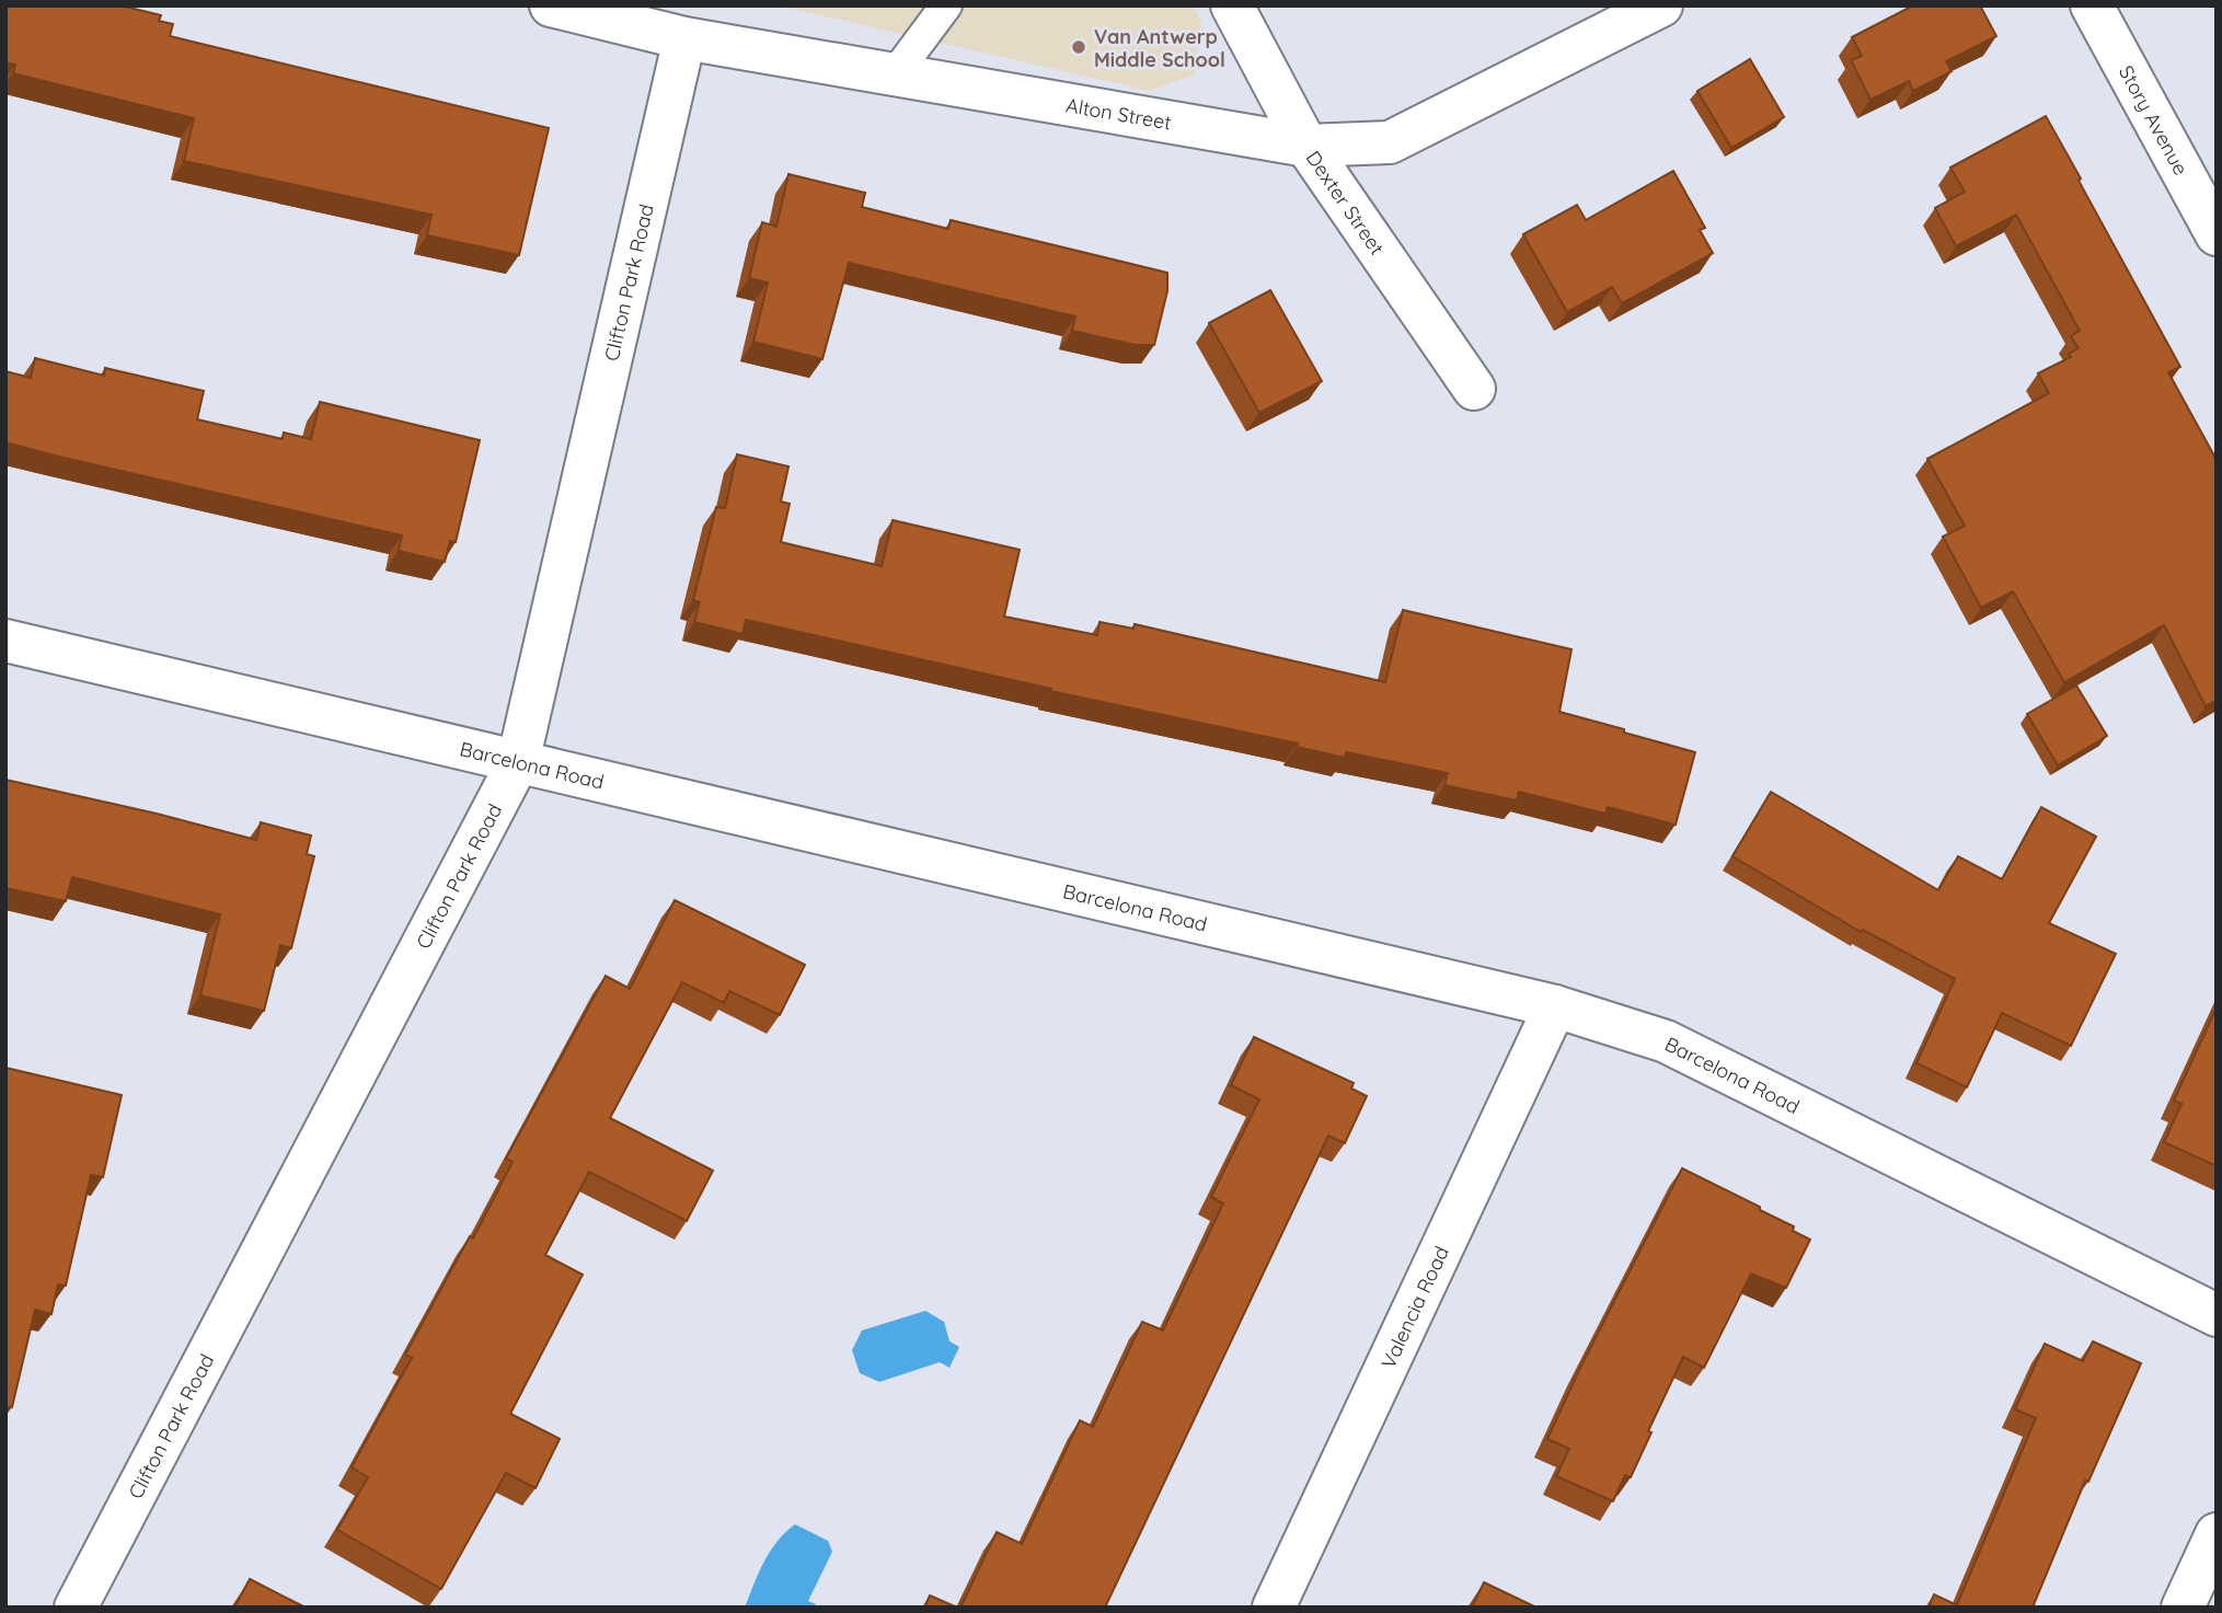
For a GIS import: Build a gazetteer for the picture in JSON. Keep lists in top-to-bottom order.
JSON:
{
  "streets": {
    "street": [
      "Alton Street",
      "Story Avenue",
      "Dexter Street",
      "Clifton Park Road",
      "Barcelona Road",
      "Valencia Road"
    ]
  },
  "crossings": [
    ["Alton Street", "Dexter Street"],
    ["Alton Street", "Clifton Park Road"],
    ["Clifton Park Road", "Barcelona Road"],
    ["Barcelona Road", "Valencia Road"]
  ],
  "places": ["Van Antwerp Middle School"]
}
